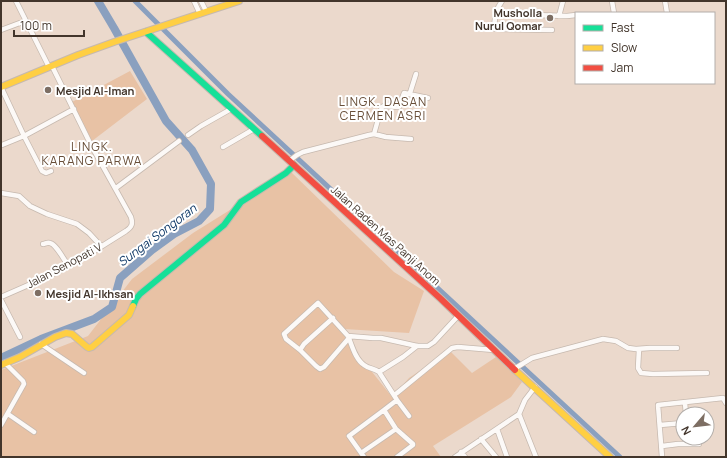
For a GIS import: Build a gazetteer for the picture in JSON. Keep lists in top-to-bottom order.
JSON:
{
  "streets": {
    "street": ["Jalan Raden Mas Panji Anom", "Jalan Senopati V"]
  },
  "districts": ["LINGK. DASAN CERMEN ASRI", "LINGK. KARANG PARWA"],
  "water": ["Sungai Songoran"],
  "places": ["Musholla Nurul Qomar", "Mesjid Al-Iman", "Mesjid Al-Ikhsan"],
  "legend": ["Fast", "Slow", "Jam"],
  "scale_bar": "100 m",
  "north": "bottom left"
}
